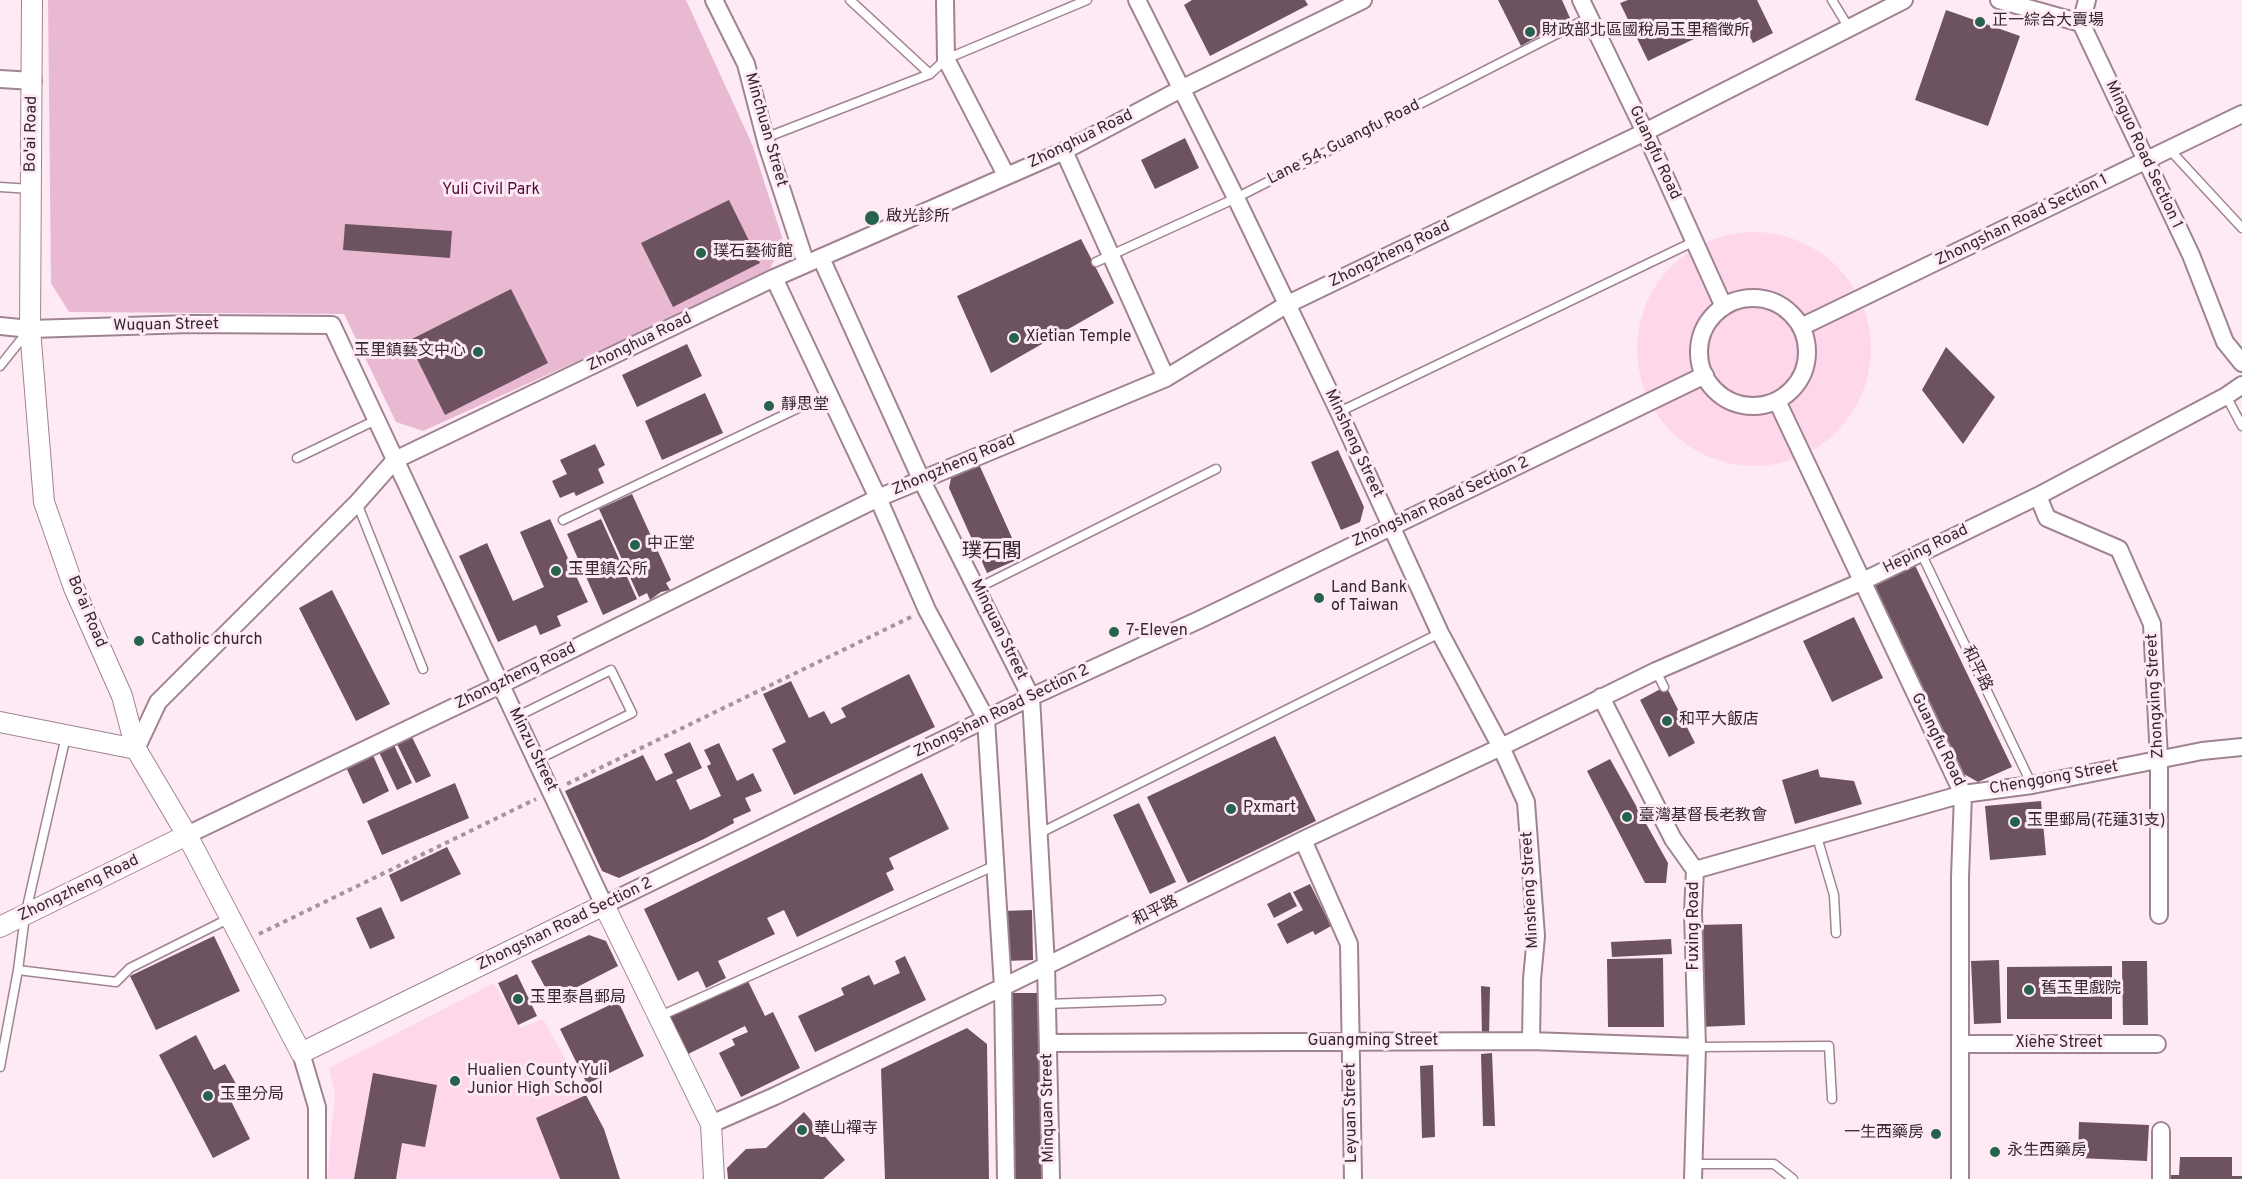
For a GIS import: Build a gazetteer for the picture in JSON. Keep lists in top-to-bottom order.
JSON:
{
  "streets": {
    "street": [
      "Minchuan Street",
      "Bo'ai Road",
      "Zhonghua Road",
      "Guangfu Road",
      "Minguo Road Section 1",
      "Zhongshan Road Section 1",
      "Zhongzheng Road",
      "Wuquan Street",
      "Minsheng Street",
      "Zhongshan Road Section 2",
      "Heping Road",
      "Minquan Street",
      "和平路",
      "Zhongxing Street",
      "Minzu Street",
      "Chenggong Street",
      "Fuxing Road",
      "Guangming Street",
      "Xiehe Street",
      "Leyuan Street"
    ],
    "lane": ["Lane 54, Guangfu Road"]
  },
  "crossings": [
    ["Minchuan Street", "Zhonghua Road"],
    ["Minchuan Street", "Minquan Street"],
    ["Bo'ai Road", "Zhonghua Road"],
    ["Bo'ai Road", "Zhongzheng Road"],
    ["Bo'ai Road", "Wuquan Street"],
    ["Bo'ai Road", "Zhongshan Road Section 2"],
    ["Zhonghua Road", "Minsheng Street"],
    ["Zhonghua Road", "Minquan Street"],
    ["Zhonghua Road", "Minzu Street"],
    ["Lane 54, Guangfu Road", "Guangfu Road"],
    ["Lane 54, Guangfu Road", "Minsheng Street"],
    ["Guangfu Road", "Zhongshan Road Section 1"],
    ["Guangfu Road", "Zhongzheng Road"],
    ["Guangfu Road", "Zhongshan Road Section 2"],
    ["Guangfu Road", "Heping Road"],
    ["Guangfu Road", "Chenggong Street"],
    ["Guangfu Road", "Xiehe Street"],
    ["Minguo Road Section 1", "Zhongshan Road Section 1"],
    ["Zhongshan Road Section 1", "Zhongshan Road Section 2"],
    ["Zhongzheng Road", "Minsheng Street"],
    ["Zhongzheng Road", "Minquan Street"],
    ["Zhongzheng Road", "Minzu Street"],
    ["Wuquan Street", "Minzu Street"],
    ["Minsheng Street", "Zhongshan Road Section 2"],
    ["Minsheng Street", "和平路"],
    ["Minsheng Street", "Guangming Street"],
    ["Zhongshan Road Section 2", "Minquan Street"],
    ["Zhongshan Road Section 2", "Minzu Street"],
    ["Heping Road", "和平路"],
    ["Heping Road", "Zhongxing Street"],
    ["Heping Road", "Fuxing Road"],
    ["Minquan Street", "和平路"],
    ["Minquan Street", "Guangming Street"],
    ["和平路", "Minzu Street"],
    ["和平路", "Chenggong Street"],
    ["和平路", "Fuxing Road"],
    ["和平路", "Leyuan Street"],
    ["Zhongxing Street", "Chenggong Street"],
    ["Chenggong Street", "Fuxing Road"],
    ["Fuxing Road", "Guangming Street"],
    ["Guangming Street", "Leyuan Street"]
  ],
  "districts": ["璞石閣"],
  "parks": ["Yuli Civil Park"],
  "places": [
    "正一綜合大賣場",
    "財政部北區國稅局玉里稽徵所",
    "啟光診所",
    "璞石藝術館",
    "Xietian Temple",
    "玉里鎮藝文中心",
    "靜思堂",
    "中正堂",
    "玉里鎮公所",
    "Land Bank of Taiwan",
    "7-Eleven",
    "Catholic church",
    "和平大飯店",
    "Pxmart",
    "臺灣基督長老教會",
    "玉里郵局(花蓮31支)",
    "舊玉里戲院",
    "玉里泰昌郵局",
    "Hualien County Yuli Junior High School",
    "玉里分局",
    "華山禪寺",
    "一生西藥房",
    "永生西藥房"
  ]
}
